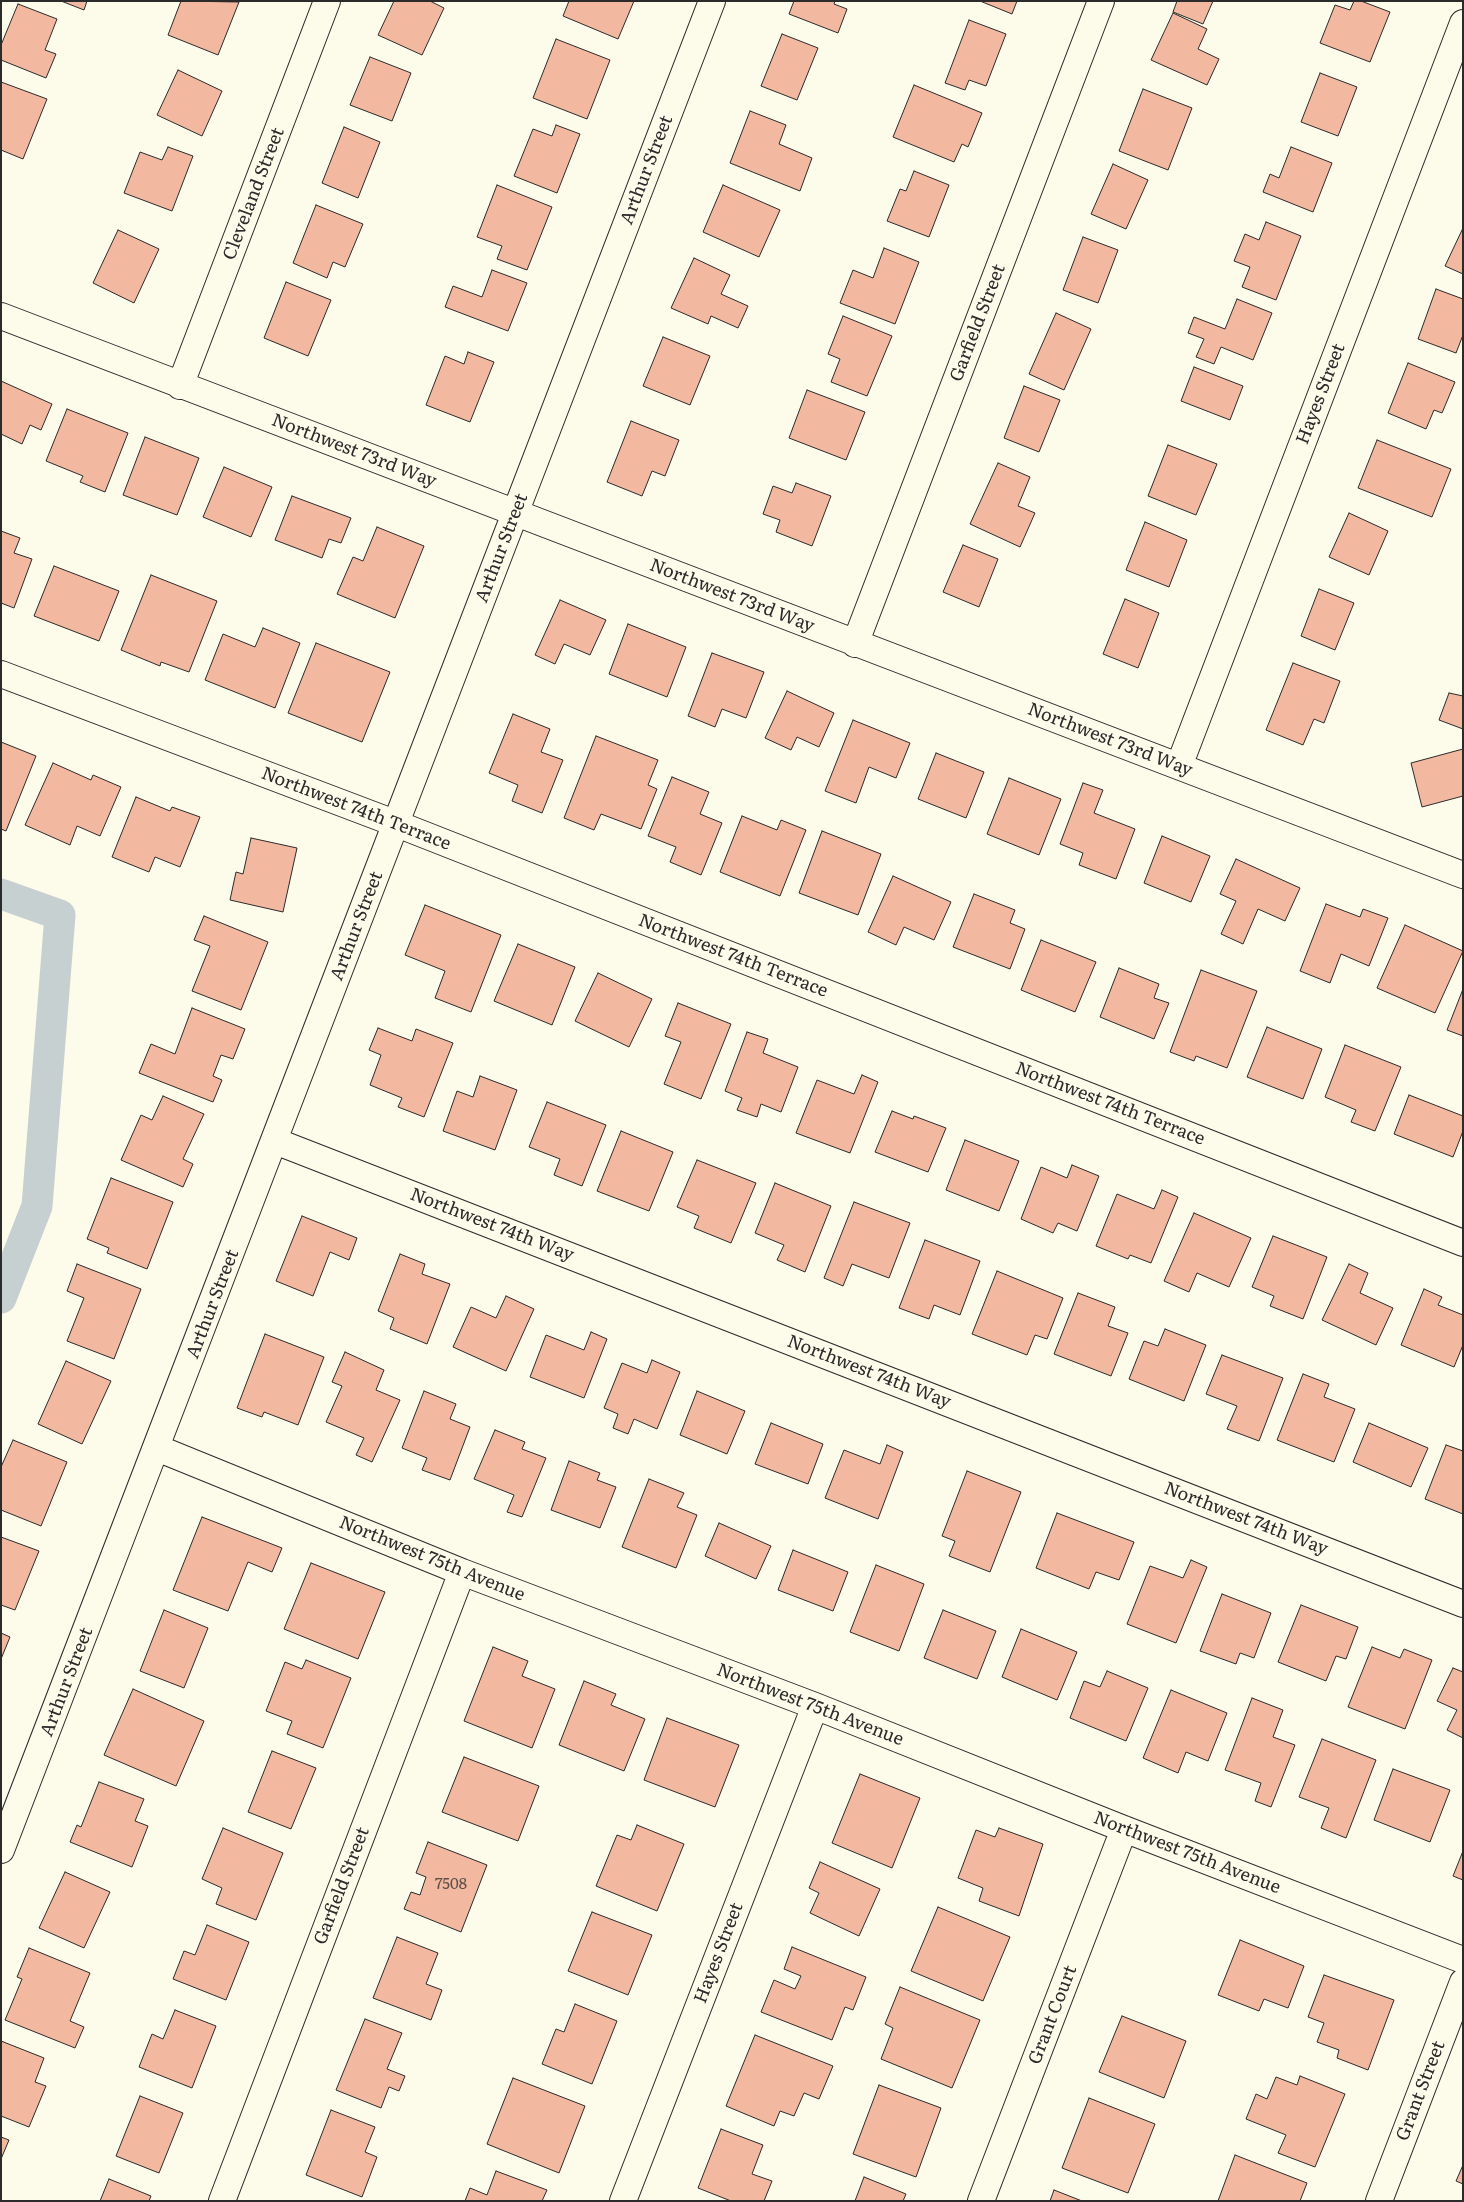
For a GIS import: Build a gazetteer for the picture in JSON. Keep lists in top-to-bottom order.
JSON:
{
  "streets": {
    "street": [
      "Arthur Street",
      "Cleveland Street",
      "Garfield Street",
      "Hayes Street",
      "Northwest 73rd Way",
      "Northwest 74th Terrace",
      "Northwest 74th Way",
      "Northwest 75th Avenue",
      "Grant Court",
      "Grant Street"
    ]
  },
  "crossings": [
    ["Arthur Street", "Northwest 73rd Way"],
    ["Arthur Street", "Northwest 74th Terrace"],
    ["Arthur Street", "Northwest 74th Way"],
    ["Arthur Street", "Northwest 75th Avenue"],
    ["Cleveland Street", "Northwest 73rd Way"],
    ["Garfield Street", "Northwest 73rd Way"],
    ["Garfield Street", "Northwest 75th Avenue"],
    ["Hayes Street", "Northwest 73rd Way"],
    ["Hayes Street", "Northwest 75th Avenue"],
    ["Northwest 75th Avenue", "Grant Court"]
  ],
  "house_numbers": ["7508"]
}
